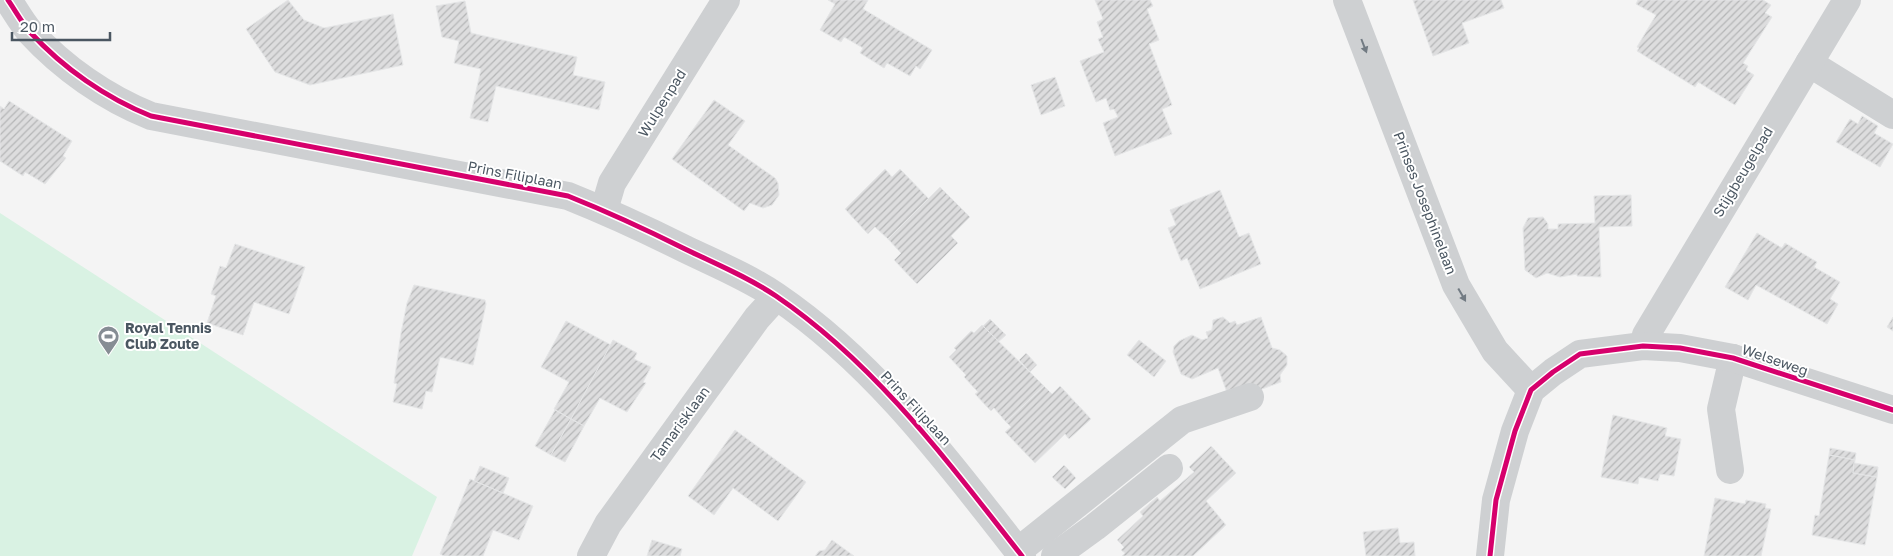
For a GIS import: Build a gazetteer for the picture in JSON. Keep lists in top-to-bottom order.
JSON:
{
  "streets": {
    "street": [
      "Wulpenpad",
      "Stijgbeugelpad",
      "Prins Filiplaan",
      "Prinses Josephinelaan",
      "Welseweg",
      "Tamarisklaan"
    ]
  },
  "crossings": [
    ["Wulpenpad", "Prins Filiplaan"],
    ["Stijgbeugelpad", "Welseweg"],
    ["Prins Filiplaan", "Tamarisklaan"],
    ["Prinses Josephinelaan", "Welseweg"]
  ],
  "one_way": ["Prinses Josephinelaan"],
  "places": {
    "sports": ["Royal Tennis Club Zoute"]
  },
  "scale_bar": "20 m"
}
